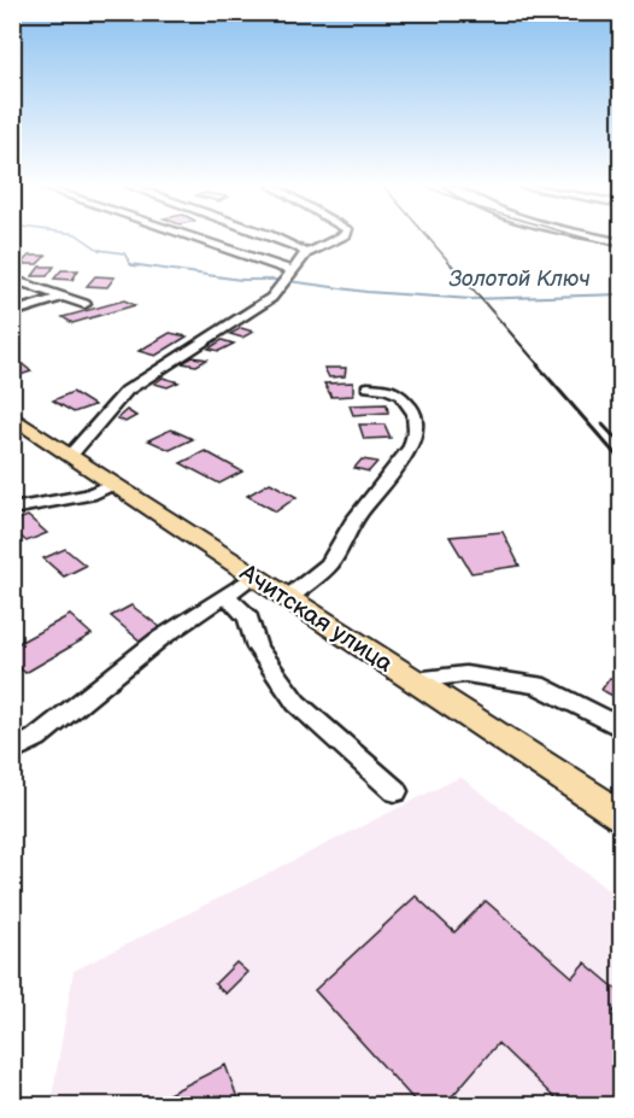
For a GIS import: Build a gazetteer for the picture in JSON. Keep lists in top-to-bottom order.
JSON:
{
  "streets": {
    "main road": ["Ачитская улица"]
  },
  "water": ["Золотой Ключ"]
}
